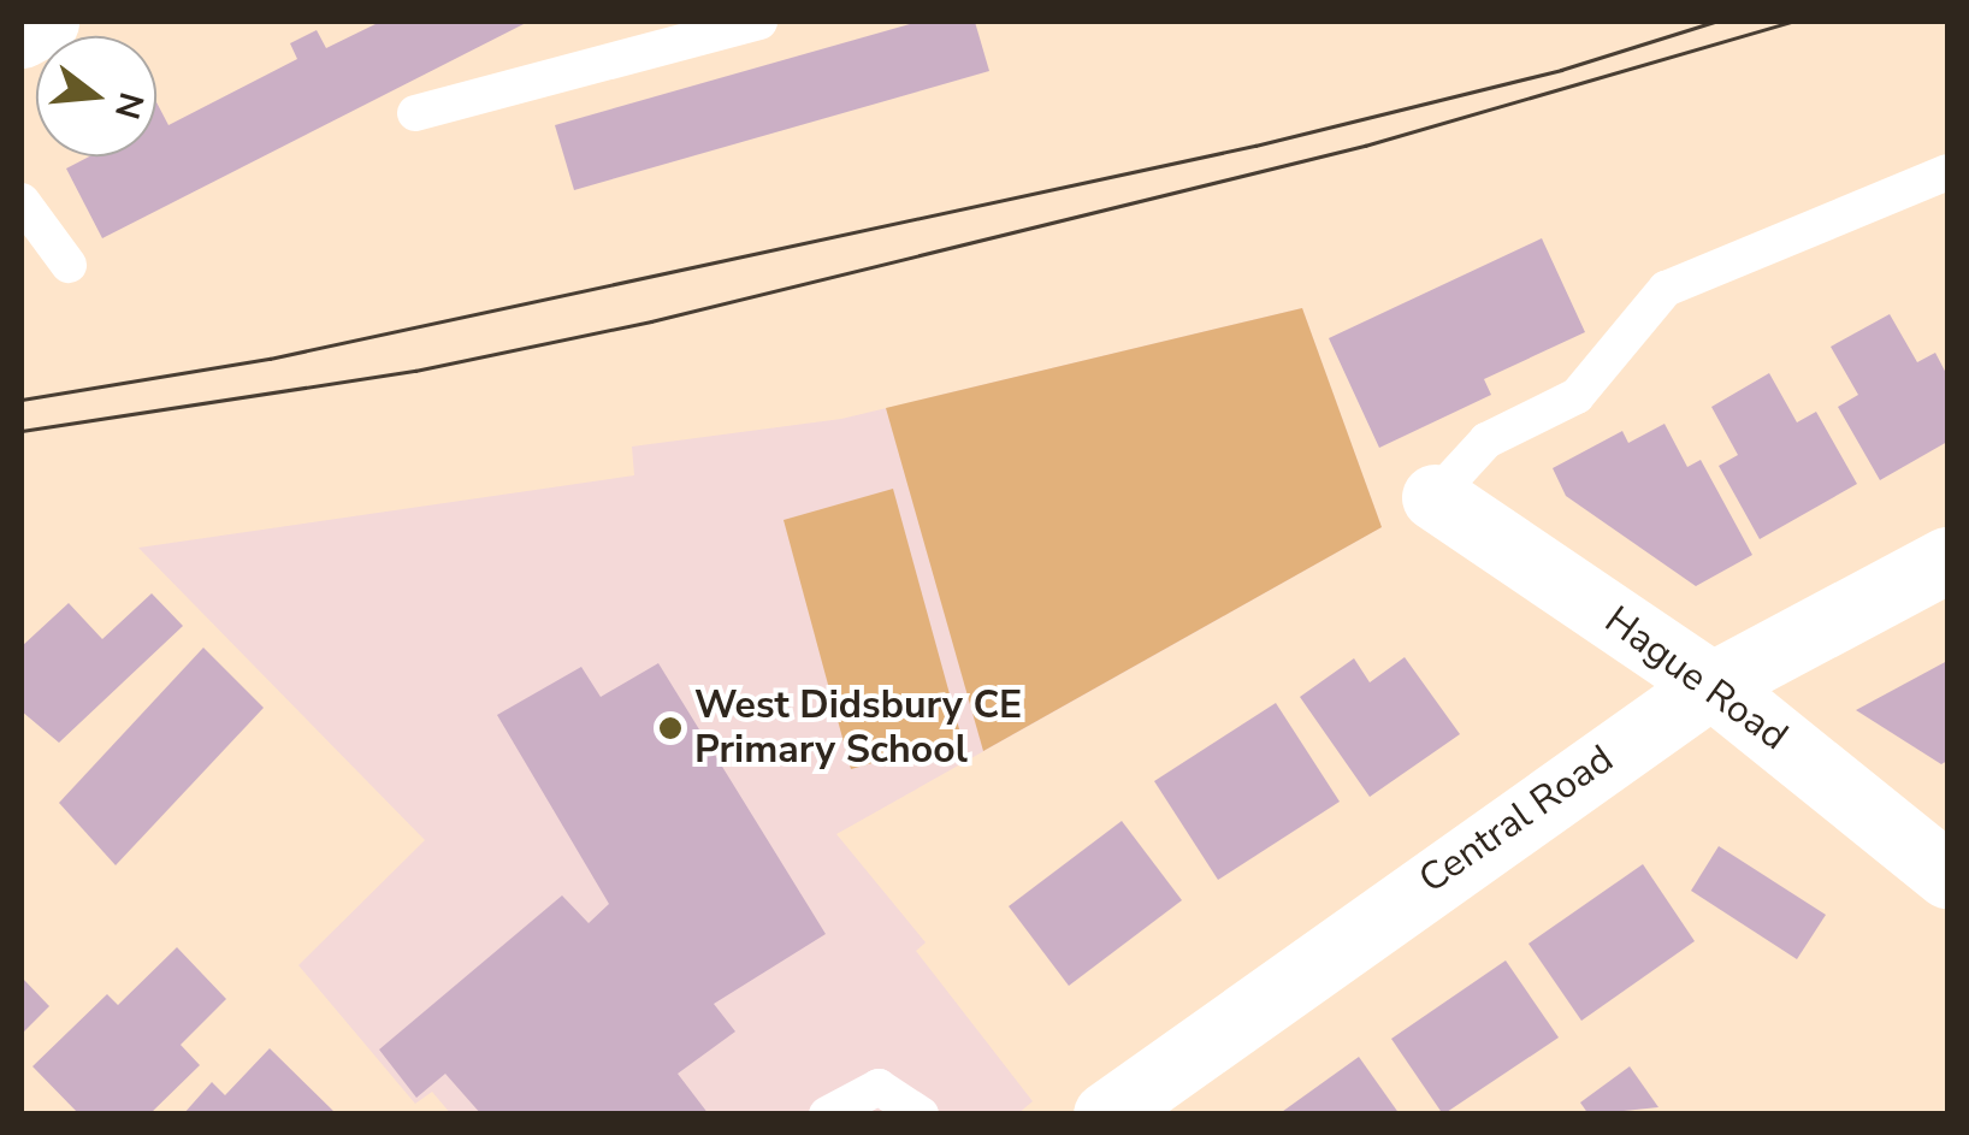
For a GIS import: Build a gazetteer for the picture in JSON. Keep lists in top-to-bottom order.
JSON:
{
  "streets": {
    "street": ["Hague Road", "Central Road"]
  },
  "crossings": [
    ["Hague Road", "Central Road"]
  ],
  "places": ["West Didsbury CE Primary School"],
  "north": "right"
}
